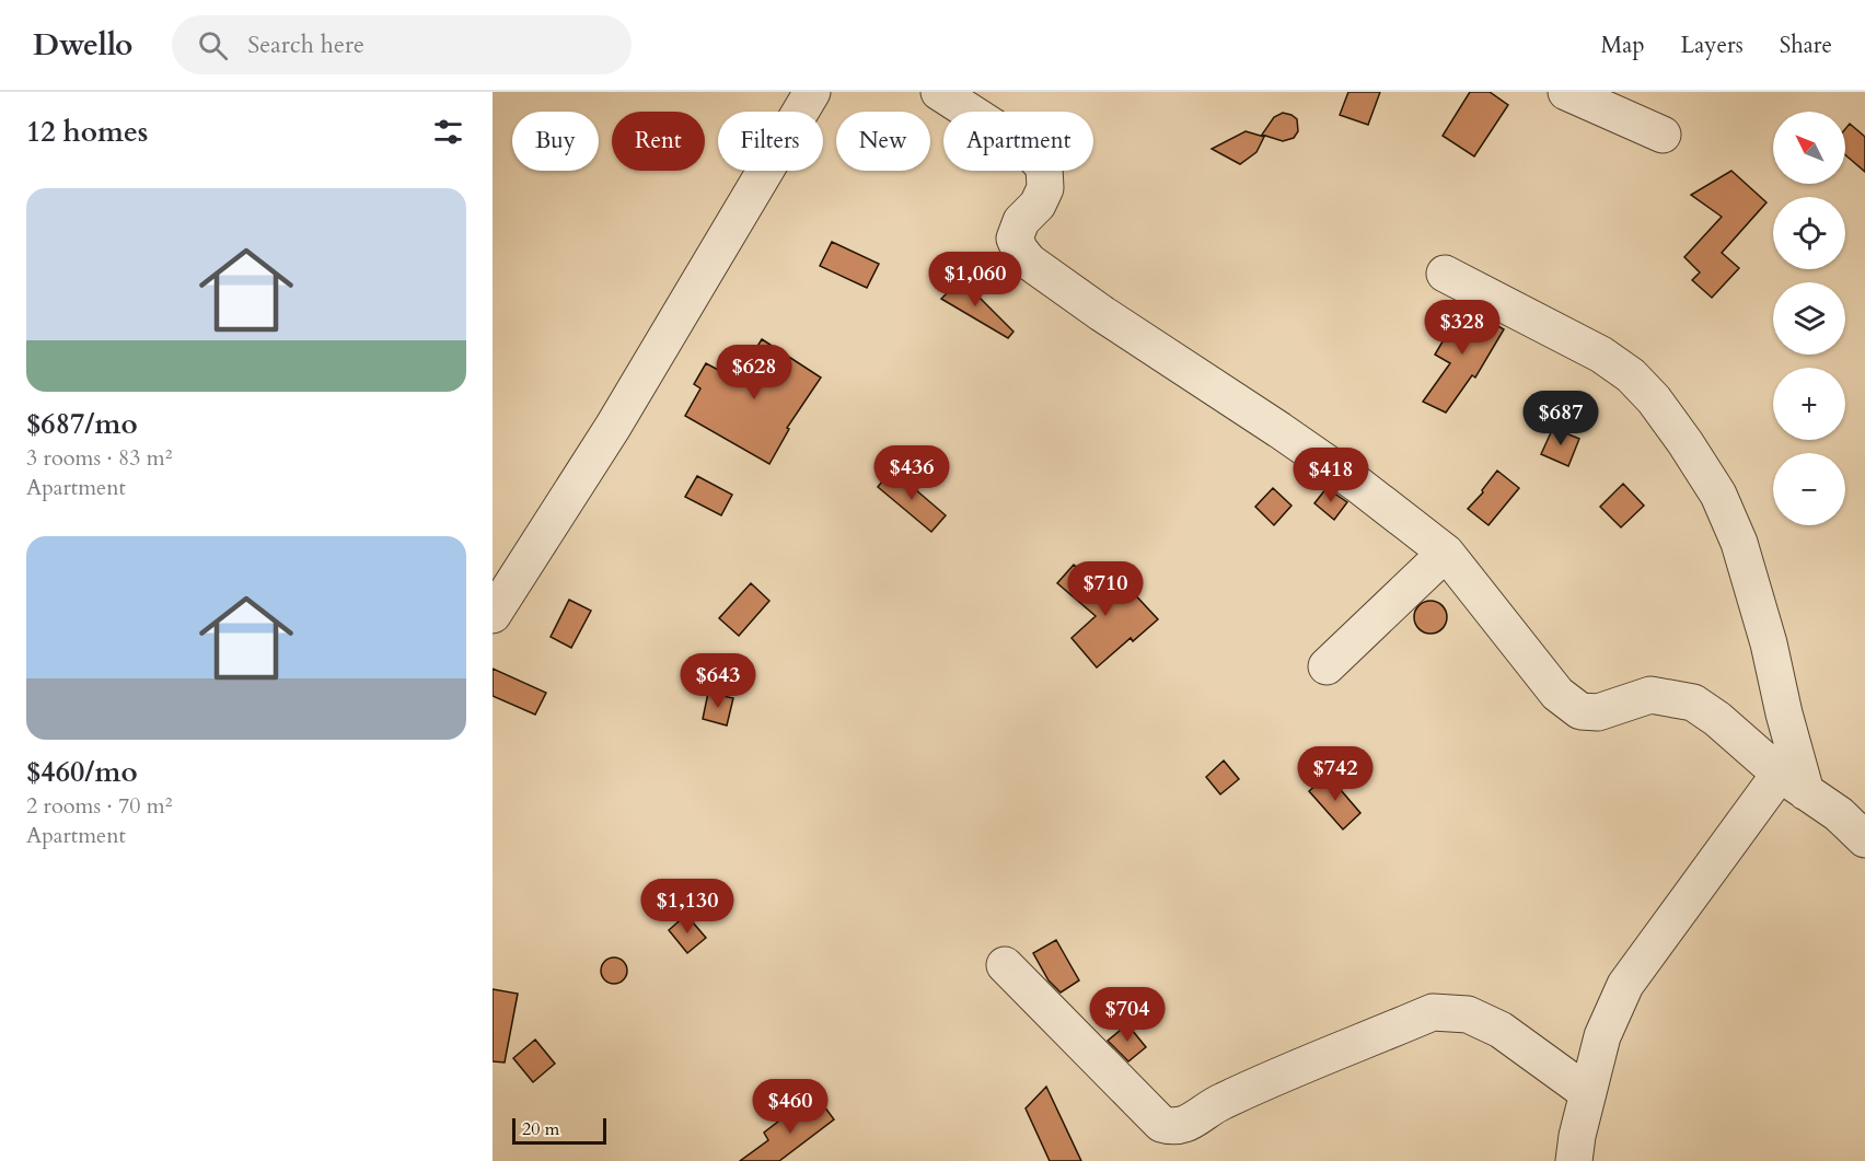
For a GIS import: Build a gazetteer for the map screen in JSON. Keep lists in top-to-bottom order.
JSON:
{
  "scale_bar": "20 m",
  "north": "top left",
  "page": {
    "header": "Dwello",
    "search": "Search here",
    "nav": ["Map", "Layers", "Share"],
    "heading": "12 homes",
    "map_buttons": ["+", "−"],
    "chip": [
      "Buy",
      "Rent",
      "Filters",
      "New",
      "Apartment"
    ],
    "list": [
      {
        "name": "$687/mo",
        "note": "3 rooms · 83 m² · Apartment"
      },
      {
        "name": "$460/mo",
        "note": "2 rooms · 70 m² · Apartment"
      }
    ],
    "price": [
      "$1,060",
      "$328",
      "$628",
      "$687",
      "$436",
      "$418",
      "$710",
      "$643",
      "$742",
      "$1,130",
      "$704",
      "$460"
    ],
    "scale": "20 m"
  }
}
